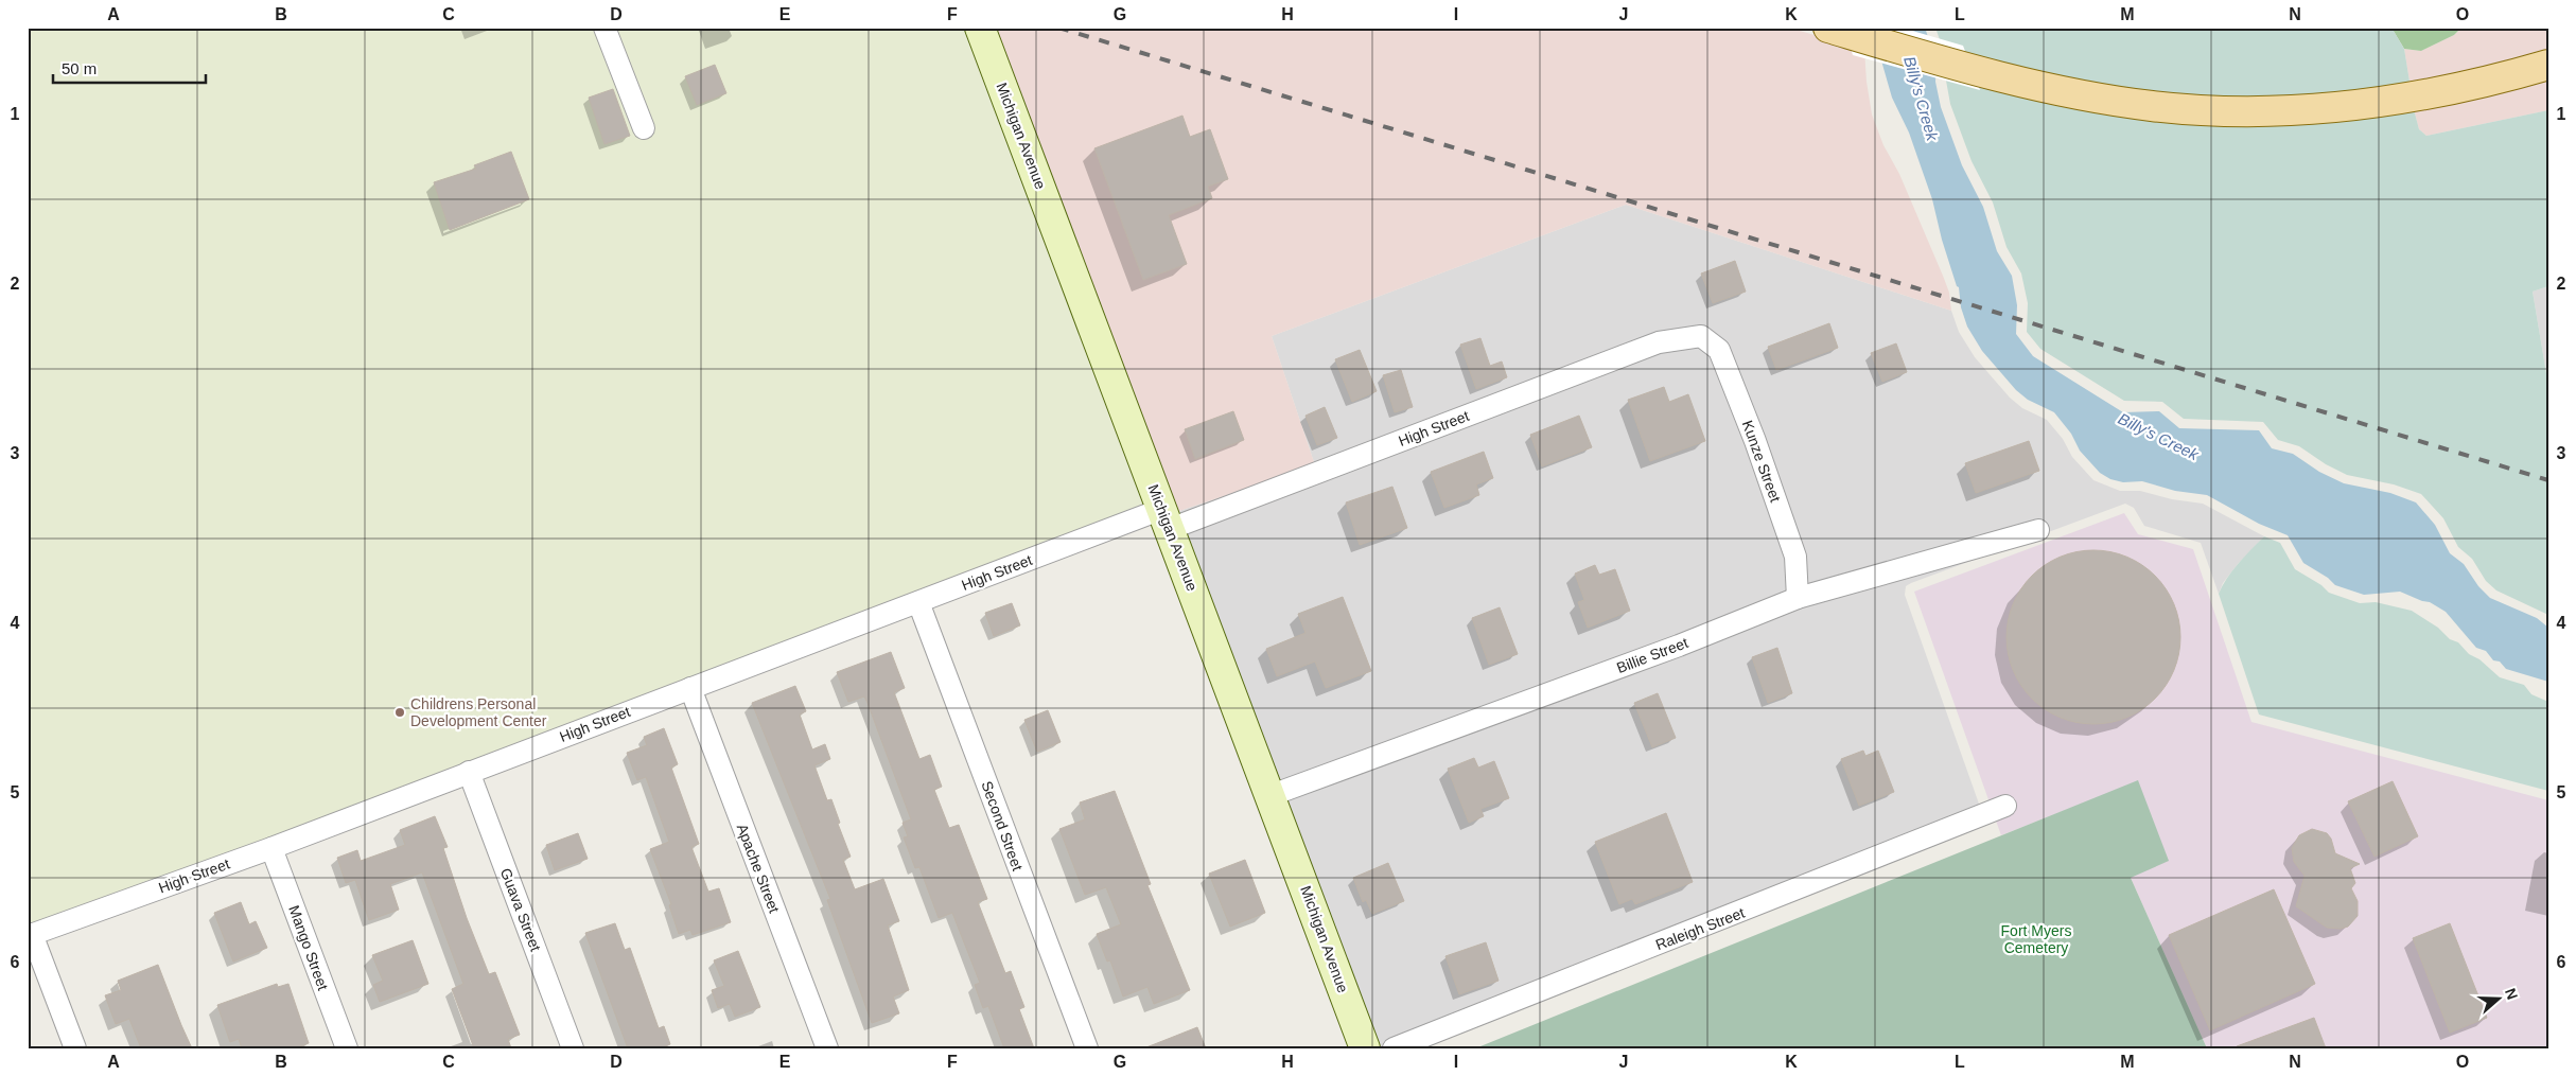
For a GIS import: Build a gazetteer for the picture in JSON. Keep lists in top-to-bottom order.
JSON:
{
  "streets": {
    "street": [
      "Michigan Avenue",
      "High Street",
      "Kunze Street",
      "Billie Street",
      "Second Street",
      "Apache Street",
      "Guava Street",
      "Raleigh Street",
      "Mango Street"
    ]
  },
  "crossings": [
    ["Michigan Avenue", "High Street"],
    ["Michigan Avenue", "Billie Street"],
    ["High Street", "Kunze Street"],
    ["High Street", "Second Street"],
    ["High Street", "Apache Street"],
    ["High Street", "Guava Street"],
    ["High Street", "Mango Street"],
    ["Kunze Street", "Billie Street"]
  ],
  "water": ["Billy's Creek"],
  "parks": ["Fort Myers Cemetery"],
  "places": ["Childrens Personal Development Center"],
  "scale_bar": "50 m",
  "north": "right",
  "grid": {
    "columns": [
      "A",
      "B",
      "C",
      "D",
      "E",
      "F",
      "G",
      "H",
      "I",
      "J",
      "K",
      "L",
      "M",
      "N",
      "O"
    ],
    "rows": [
      "1",
      "2",
      "3",
      "4",
      "5",
      "6"
    ]
  }
}
